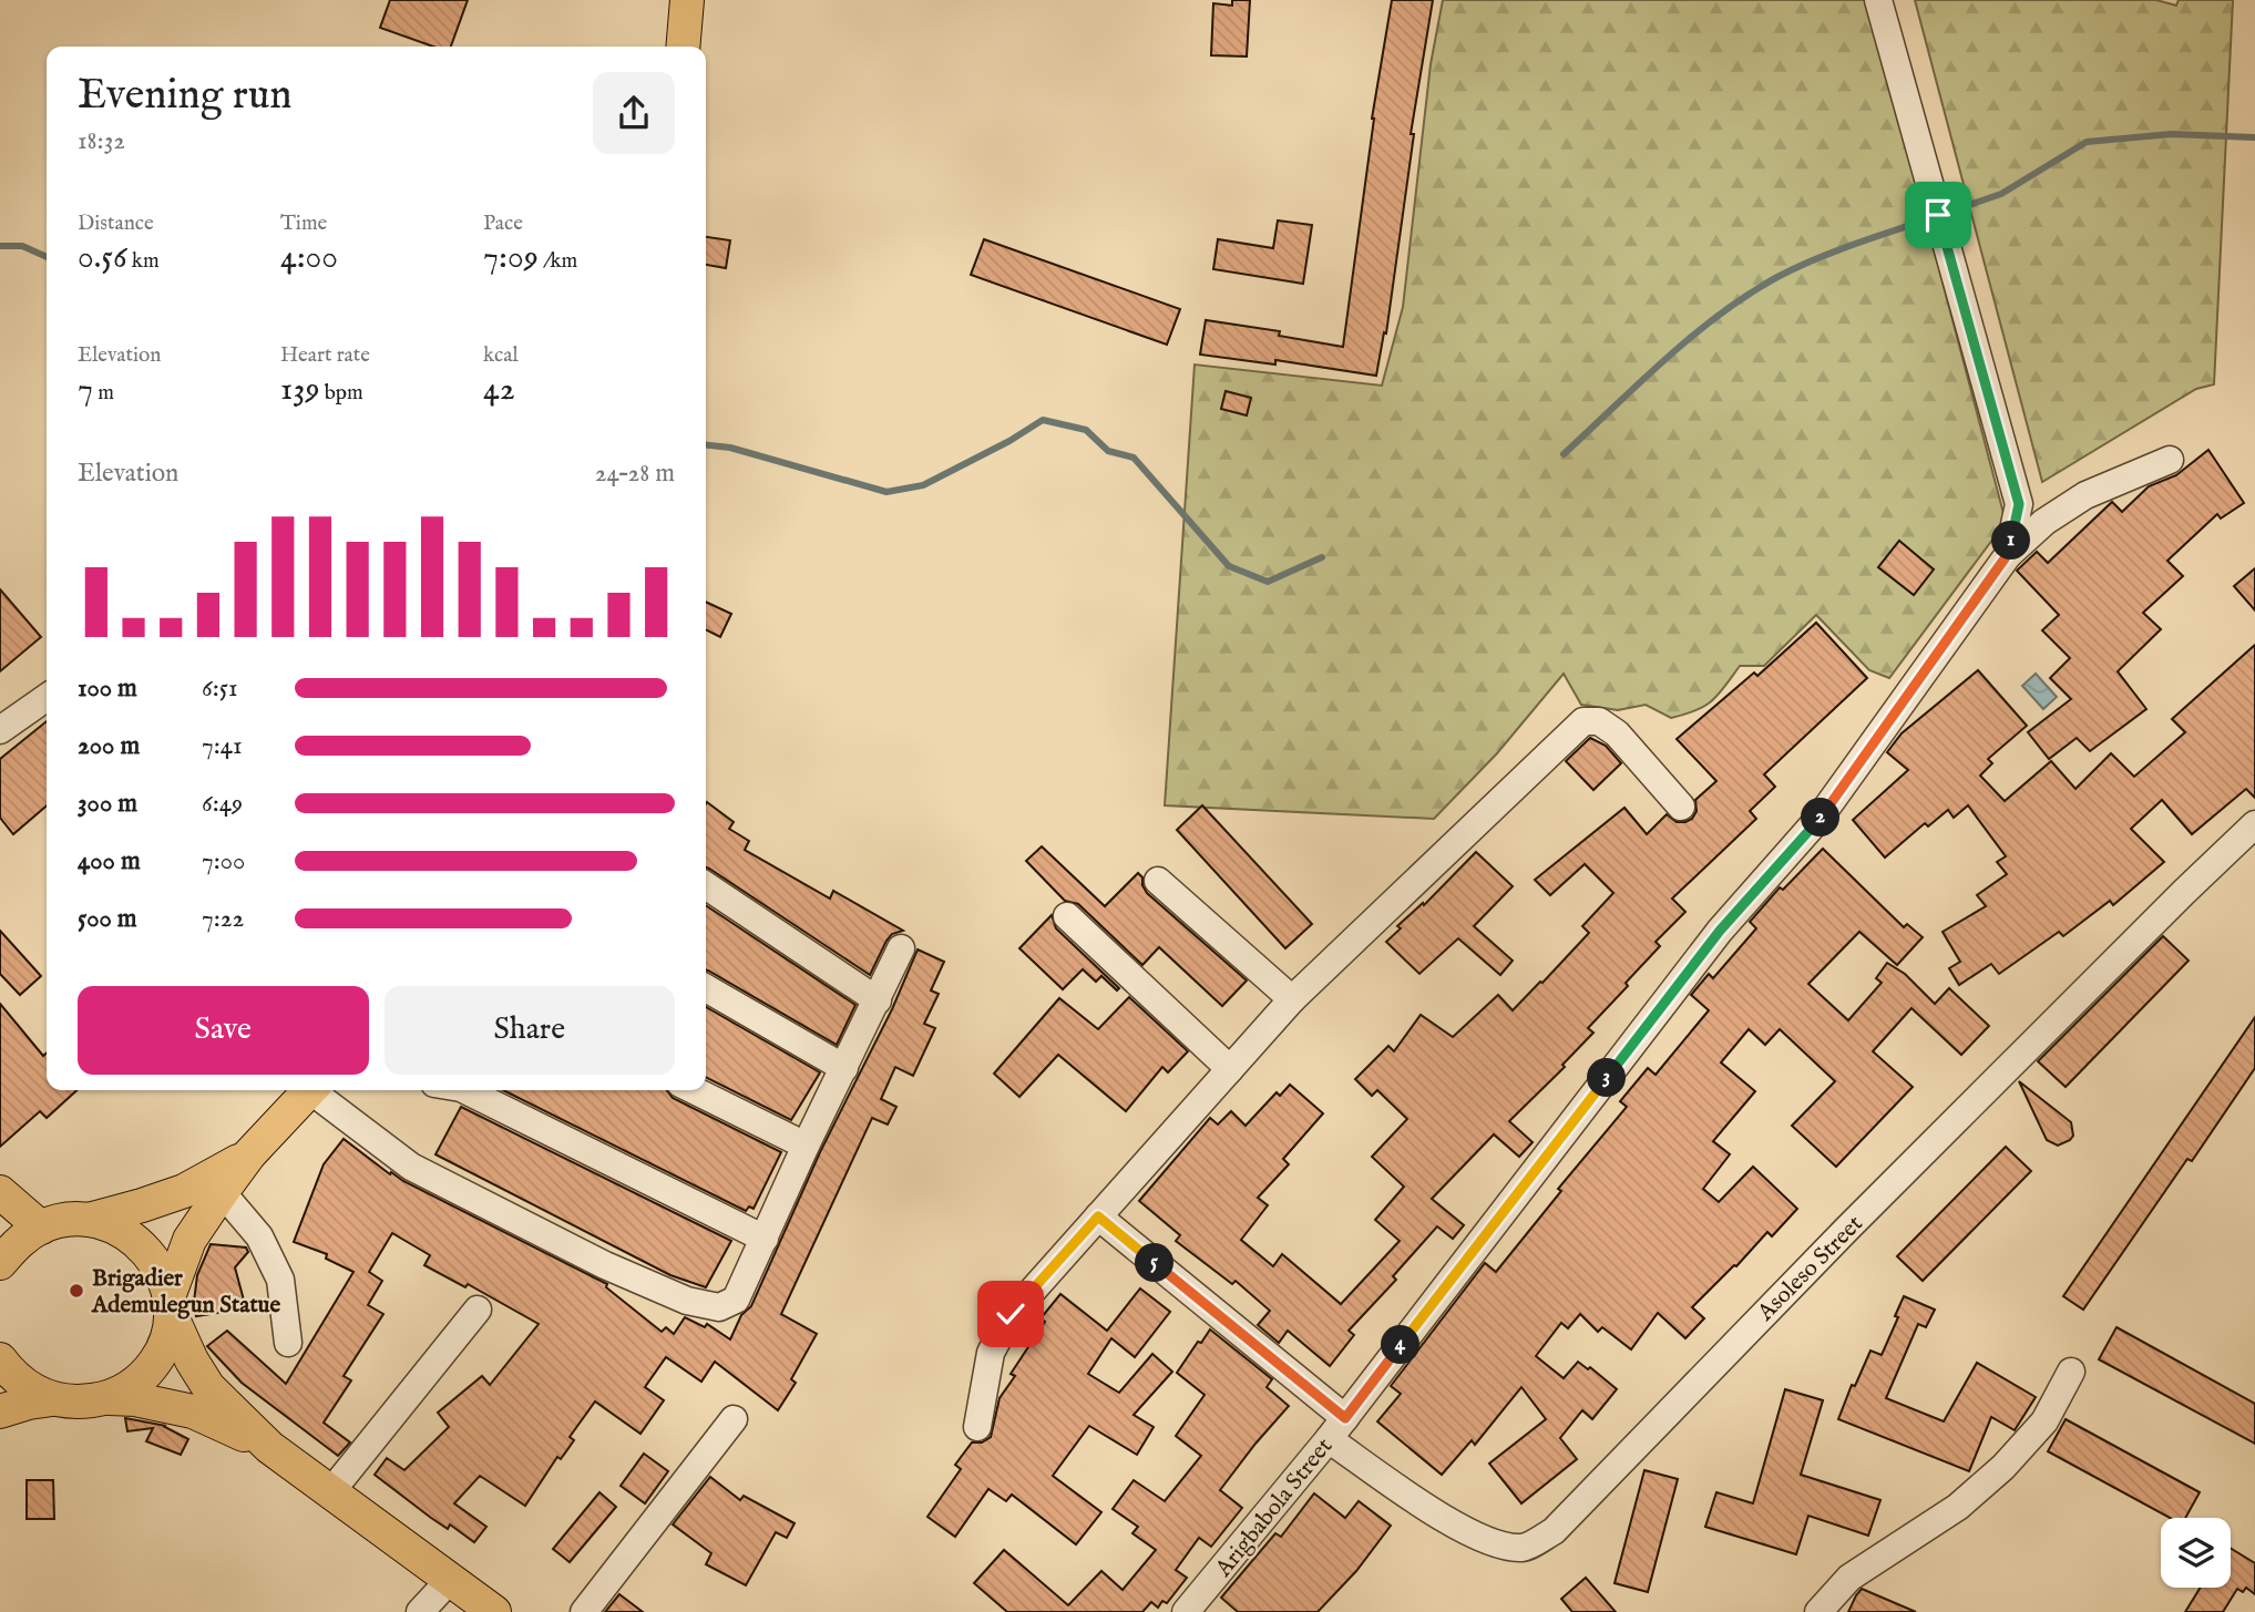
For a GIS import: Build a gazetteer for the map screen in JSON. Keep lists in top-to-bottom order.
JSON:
{
  "streets": {
    "street": ["Asoleso Street", "Arigbabola Street"]
  },
  "crossings": [
    ["Asoleso Street", "Arigbabola Street"]
  ],
  "places": ["Brigadier Ademulegun Statue"],
  "page": {
    "heading": ["Evening run", "18:32"],
    "stats": [
      ["Distance", "0.56 km"],
      ["Time", "4:00"],
      ["Pace", "7:09 /km"],
      ["Elevation", "7 m"],
      ["Heart rate", "139 bpm"],
      ["kcal", "42"]
    ],
    "chart": ["Elevation", "24–28 m"],
    "pins": [
      "1",
      "2",
      "3",
      "5",
      "4"
    ],
    "list": [
      {
        "name": "100 m",
        "note": "6:51"
      },
      {
        "name": "200 m",
        "note": "7:41"
      },
      {
        "name": "300 m",
        "note": "6:49"
      },
      {
        "name": "400 m",
        "note": "7:00"
      },
      {
        "name": "500 m",
        "note": "7:22"
      }
    ],
    "buttons": ["Save", "Share"]
  }
}
